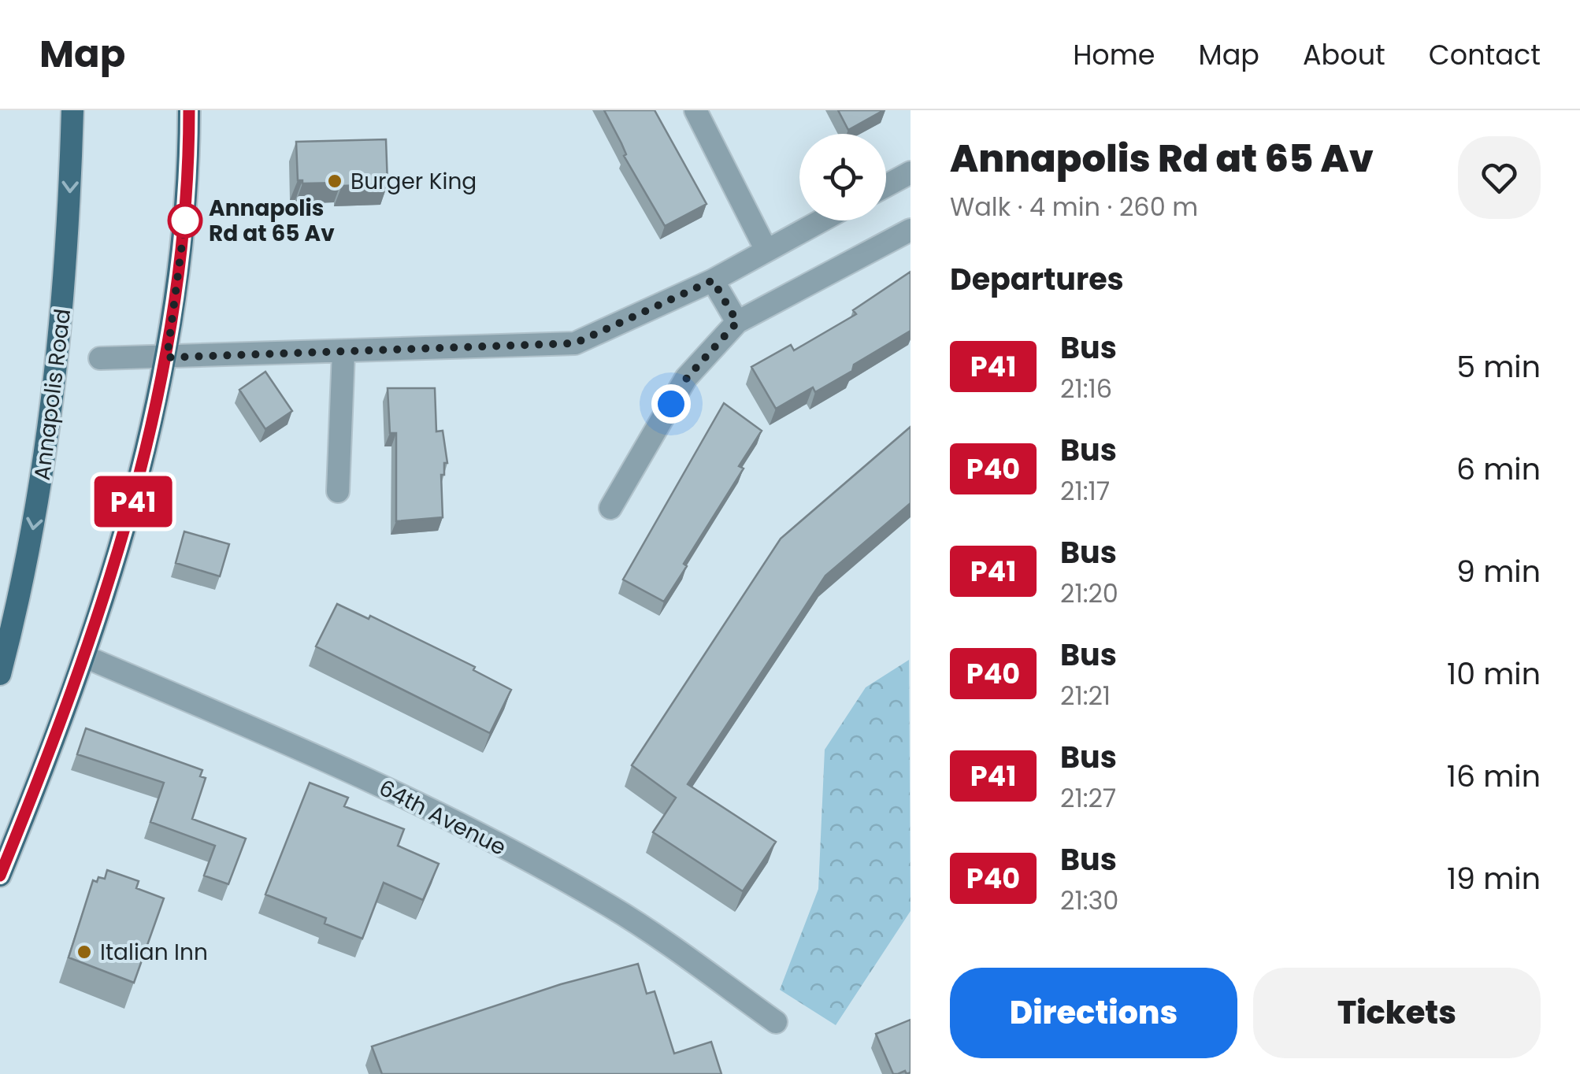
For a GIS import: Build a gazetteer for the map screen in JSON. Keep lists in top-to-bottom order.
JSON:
{
  "streets": {
    "main road": ["Annapolis Road"],
    "street": ["64th Avenue"]
  },
  "places": ["Burger King", "Annapolis Rd at 65 Av", "Italian Inn"],
  "lines": ["bus line P41"],
  "page": {
    "header": "Map",
    "nav": [
      "Home",
      "Map",
      "About",
      "Contact"
    ],
    "on_map": "P41",
    "heading": [
      ["Annapolis Rd at 65 Av", "Walk · 4 min · 260 m"],
      "Departures"
    ],
    "list": [
      {
        "mark": "P41",
        "name": "Bus",
        "note": "21:16",
        "value": "5 min"
      },
      {
        "mark": "P40",
        "name": "Bus",
        "note": "21:17",
        "value": "6 min"
      },
      {
        "mark": "P41",
        "name": "Bus",
        "note": "21:20",
        "value": "9 min"
      },
      {
        "mark": "P40",
        "name": "Bus",
        "note": "21:21",
        "value": "10 min"
      },
      {
        "mark": "P41",
        "name": "Bus",
        "note": "21:27",
        "value": "16 min"
      },
      {
        "mark": "P40",
        "name": "Bus",
        "note": "21:30",
        "value": "19 min"
      }
    ],
    "buttons": ["Directions", "Tickets"]
  }
}
